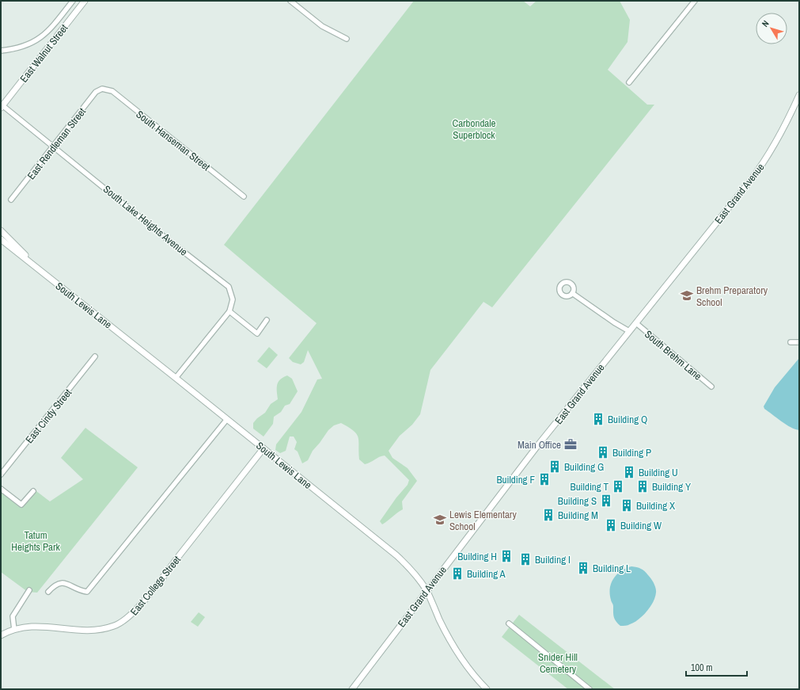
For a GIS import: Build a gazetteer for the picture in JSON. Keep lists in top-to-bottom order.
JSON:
{
  "streets": {
    "street": [
      "East Walnut Street",
      "South Hanseman Street",
      "East Rendleman Street",
      "East Grand Avenue",
      "South Lake Heights Avenue",
      "South Lewis Lane",
      "South Brehm Lane",
      "East Cindy Street",
      "East College Street"
    ]
  },
  "crossings": [
    ["East Walnut Street", "South Lake Heights Avenue"],
    ["South Hanseman Street", "East Rendleman Street"],
    ["East Rendleman Street", "South Lake Heights Avenue"],
    ["East Grand Avenue", "South Lewis Lane"],
    ["East Grand Avenue", "South Brehm Lane"],
    ["South Lewis Lane", "East College Street"]
  ],
  "parks": ["Carbondale Superblock", "Tatum Heights Park", "Snider Hill Cemetery"],
  "places": {
    "school or university": ["Brehm Preparatory School", "Lewis Elementary School"],
    "building": [
      "Building Q",
      "Building P",
      "Building G",
      "Building U",
      "Building F",
      "Building T",
      "Building Y",
      "Building S",
      "Building X",
      "Building M",
      "Building W",
      "Building H",
      "Building I",
      "Building L",
      "Building A"
    ],
    "office": ["Main Office"]
  },
  "scale_bar": "100 m",
  "north": "top left"
}
